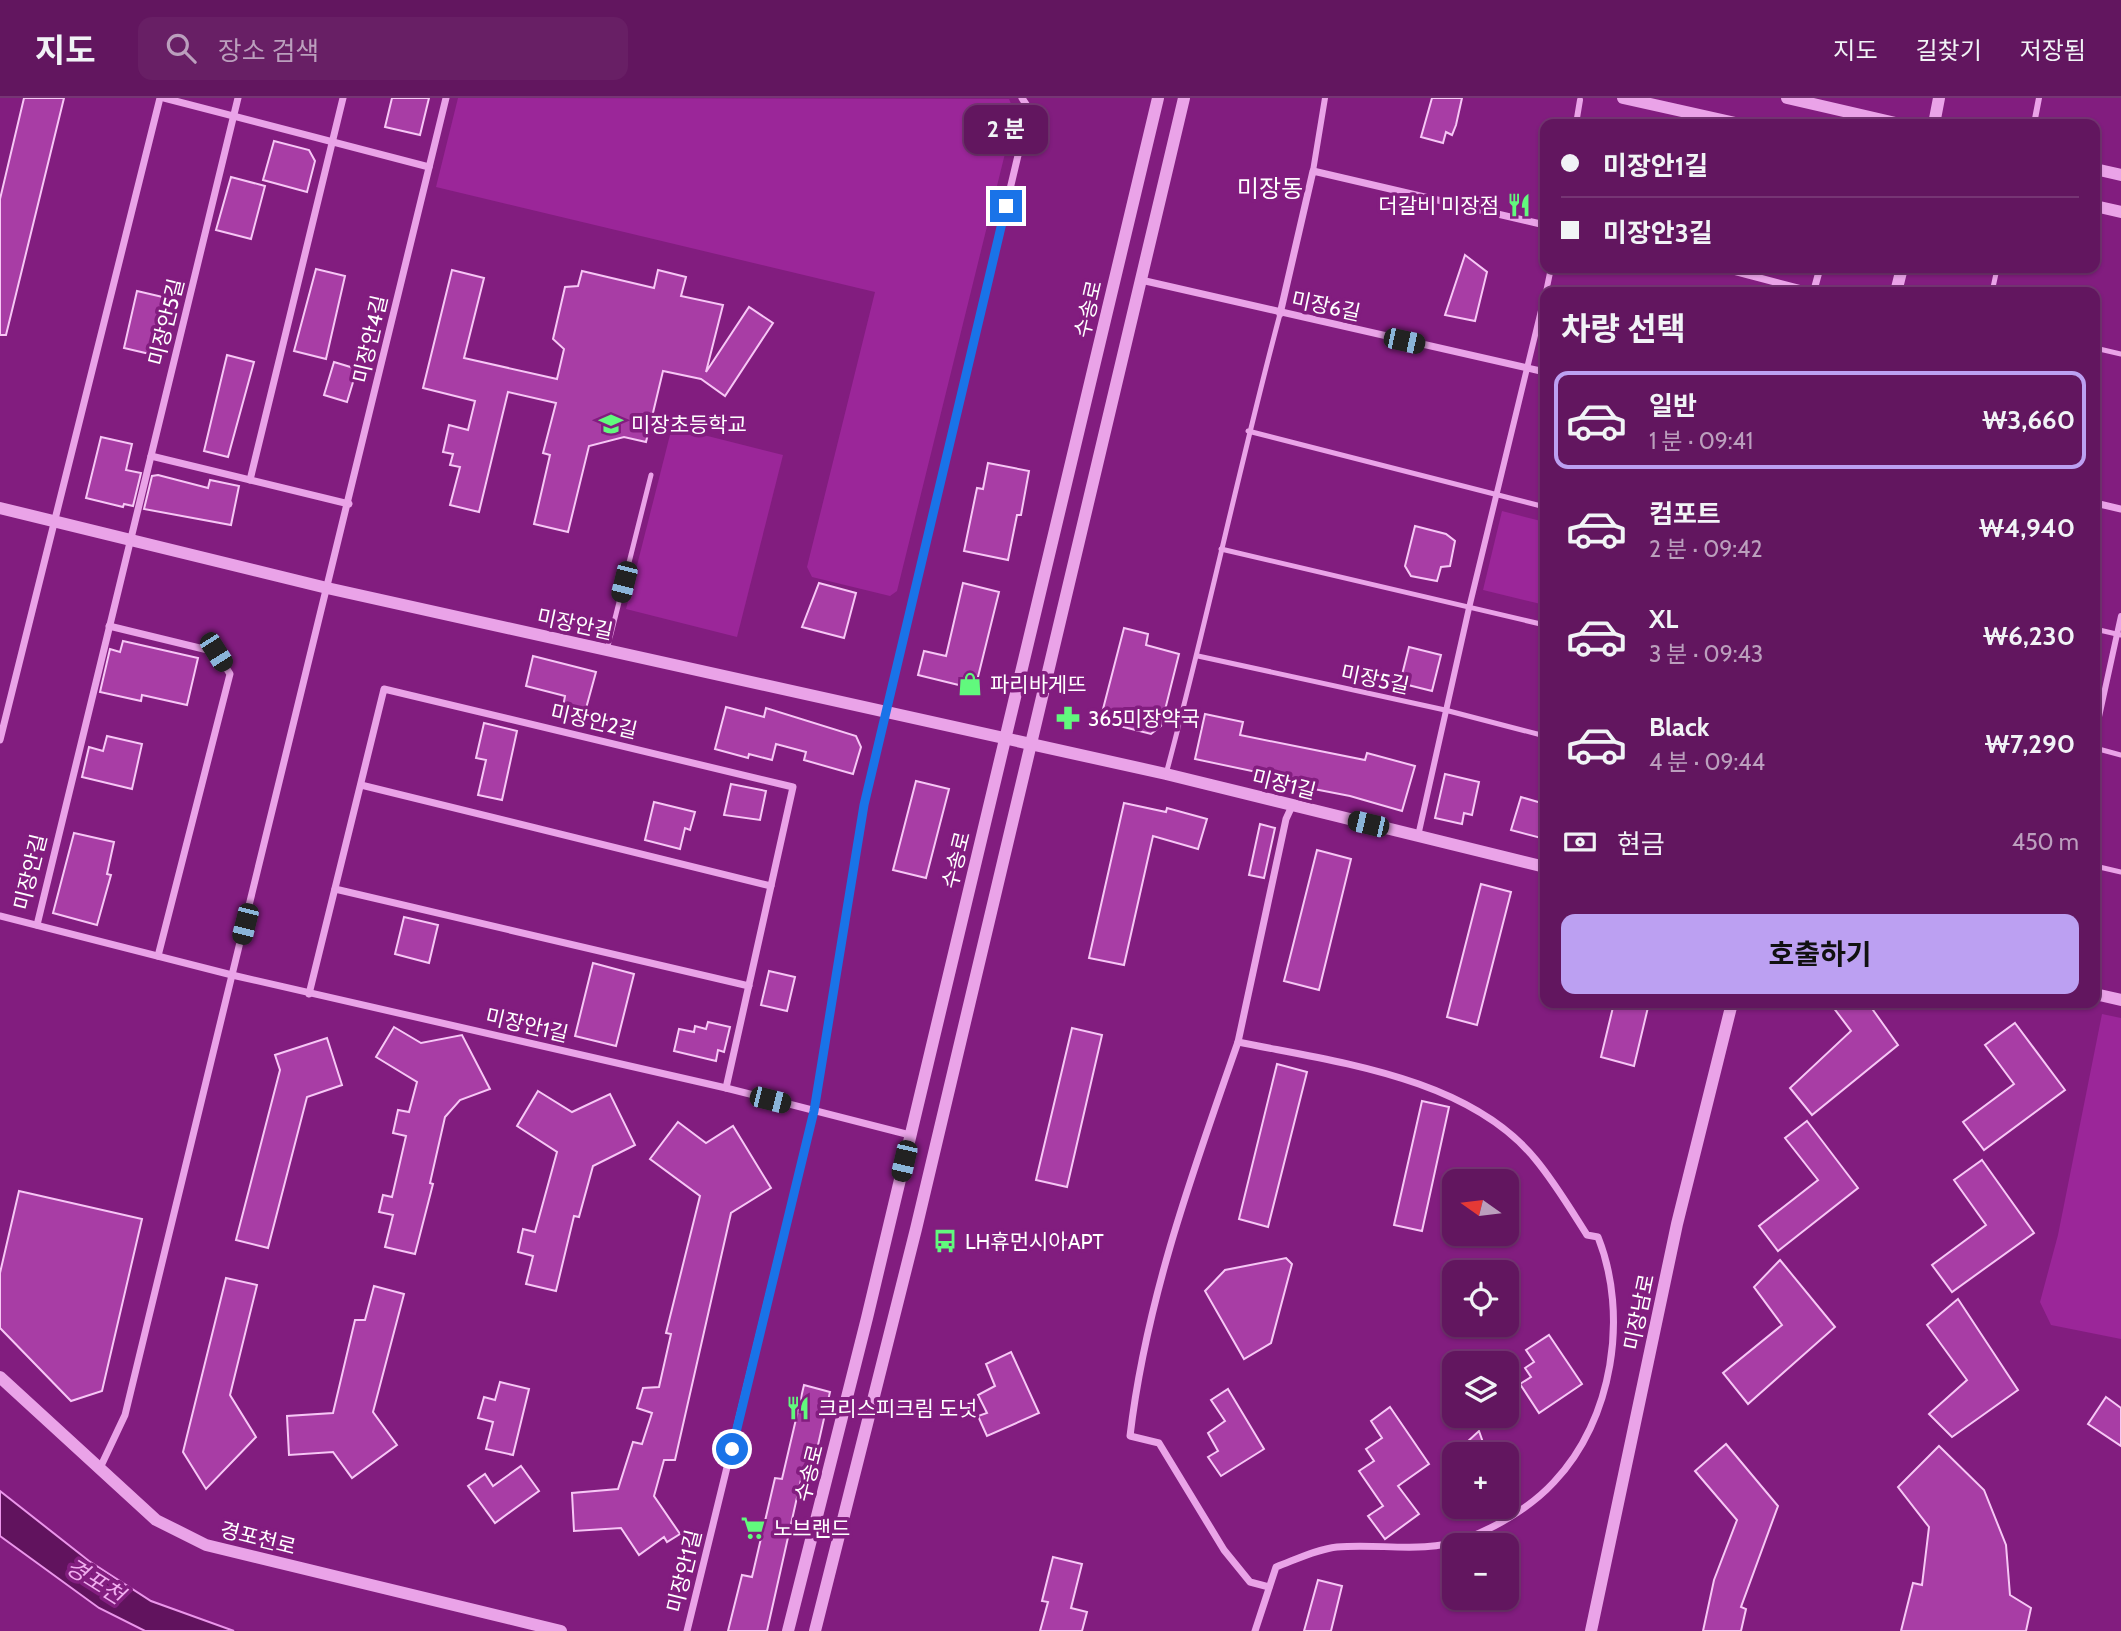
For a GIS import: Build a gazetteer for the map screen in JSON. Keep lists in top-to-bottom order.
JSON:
{
  "streets": {
    "street": [
      "미장6길",
      "수송로",
      "미장안5길",
      "미장안4길",
      "미장안길",
      "미장안2길",
      "미장1길",
      "미장안1길",
      "미장남로",
      "경포천로"
    ],
    "lane": ["미장5길"]
  },
  "crossings": [
    ["수송로", "미장안길"],
    ["수송로", "미장1길"],
    ["수송로", "미장안1길"],
    ["미장안5길", "미장안길"],
    ["미장안4길", "미장안길"],
    ["미장안길", "미장1길"],
    ["미장안길", "미장안1길"],
    ["미장안2길", "미장안1길"]
  ],
  "districts": ["미장동"],
  "water": ["경포천"],
  "places": {
    "restaurant": ["더갈비 미장점", "크리스피크림 도넛"],
    "school or university": ["미장초등학교"],
    "shop": ["파리바게뜨"],
    "pharmacy": ["365미장약국"],
    "bus stop": ["LH휴먼시아APT"],
    "supermarket": ["노브랜드"]
  },
  "north": "left",
  "page": {
    "header": "지도",
    "search": "장소 검색",
    "nav": ["지도", "길찾기", "저장됨"],
    "bubble": "2 분",
    "banner": ["미장안1길", "미장안3길"],
    "heading": "차량 선택",
    "list": [
      {
        "name": "일반",
        "note": "1 분 · 09:41",
        "value": "₩3,660"
      },
      {
        "name": "컴포트",
        "note": "2 분 · 09:42",
        "value": "₩4,940"
      },
      {
        "name": "XL",
        "note": "3 분 · 09:43",
        "value": "₩6,230"
      },
      {
        "name": "Black",
        "note": "4 분 · 09:44",
        "value": "₩7,290"
      }
    ],
    "pay": ["현금", "450 m"],
    "buttons": "호출하기",
    "map_buttons": ["+", "−"]
  }
}
